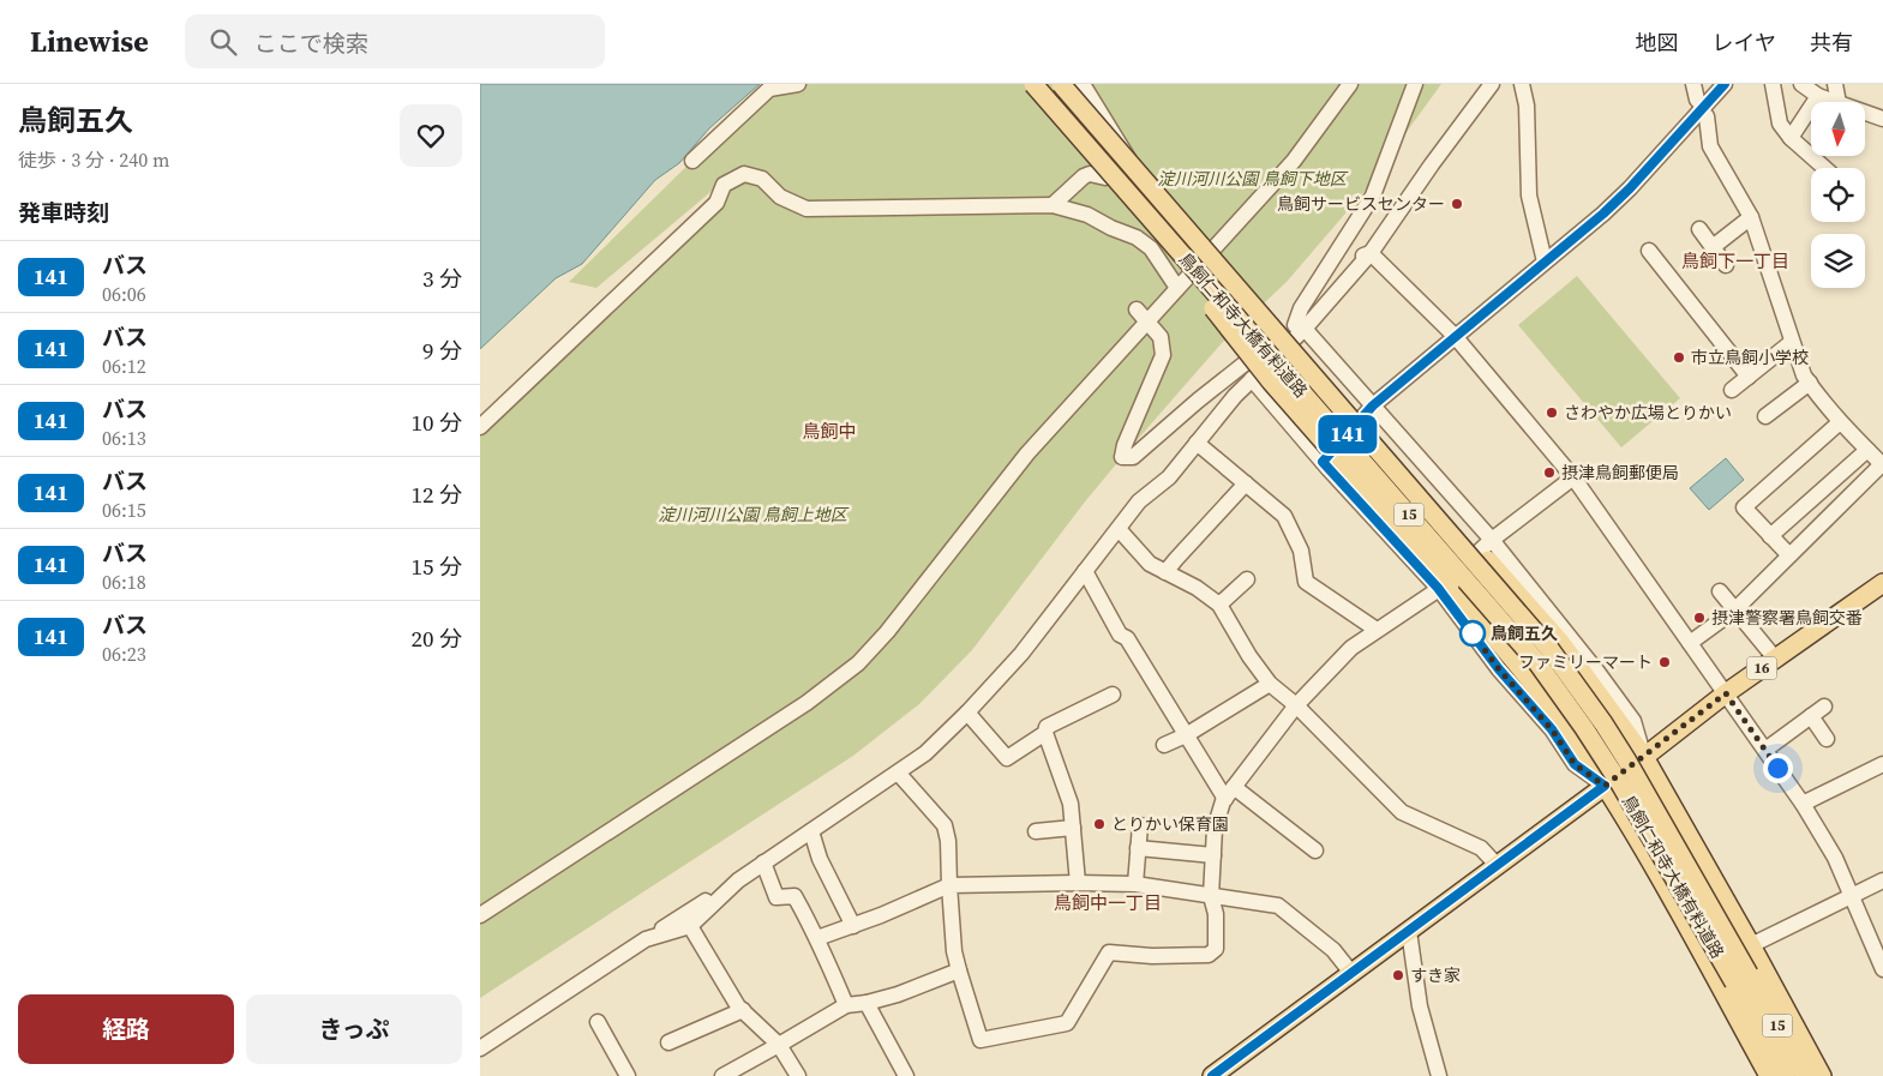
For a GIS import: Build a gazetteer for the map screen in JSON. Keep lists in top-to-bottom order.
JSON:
{
  "streets": {
    "main road": ["鳥飼仁和寺大橋有料道路", "15", "16"]
  },
  "districts": ["鳥飼下一丁目", "鳥飼中", "鳥飼中一丁目"],
  "parks": ["淀川河川公園 鳥飼下地区", "淀川河川公園 鳥飼上地区"],
  "places": [
    "鳥飼サービスセンター",
    "市立鳥飼小学校",
    "さわやか広場とりかい",
    "摂津鳥飼郵便局",
    "摂津警察署鳥飼交番",
    "鳥飼五久",
    "ファミリーマート",
    "とりかい保育園",
    "すき家"
  ],
  "lines": ["bus line 141"],
  "north": "bottom",
  "page": {
    "header": "Linewise",
    "search": "ここで検索",
    "nav": ["地図", "レイヤ", "共有"],
    "heading": [
      ["鳥飼五久", "徒歩 · 3 分 · 240 m"],
      "発車時刻"
    ],
    "on_map": "141",
    "list": [
      {
        "mark": "141",
        "name": "バス",
        "note": "06:06",
        "value": "3 分"
      },
      {
        "mark": "141",
        "name": "バス",
        "note": "06:12",
        "value": "9 分"
      },
      {
        "mark": "141",
        "name": "バス",
        "note": "06:13",
        "value": "10 分"
      },
      {
        "mark": "141",
        "name": "バス",
        "note": "06:15",
        "value": "12 分"
      },
      {
        "mark": "141",
        "name": "バス",
        "note": "06:18",
        "value": "15 分"
      },
      {
        "mark": "141",
        "name": "バス",
        "note": "06:23",
        "value": "20 分"
      }
    ],
    "buttons": ["経路", "きっぷ"]
  }
}
